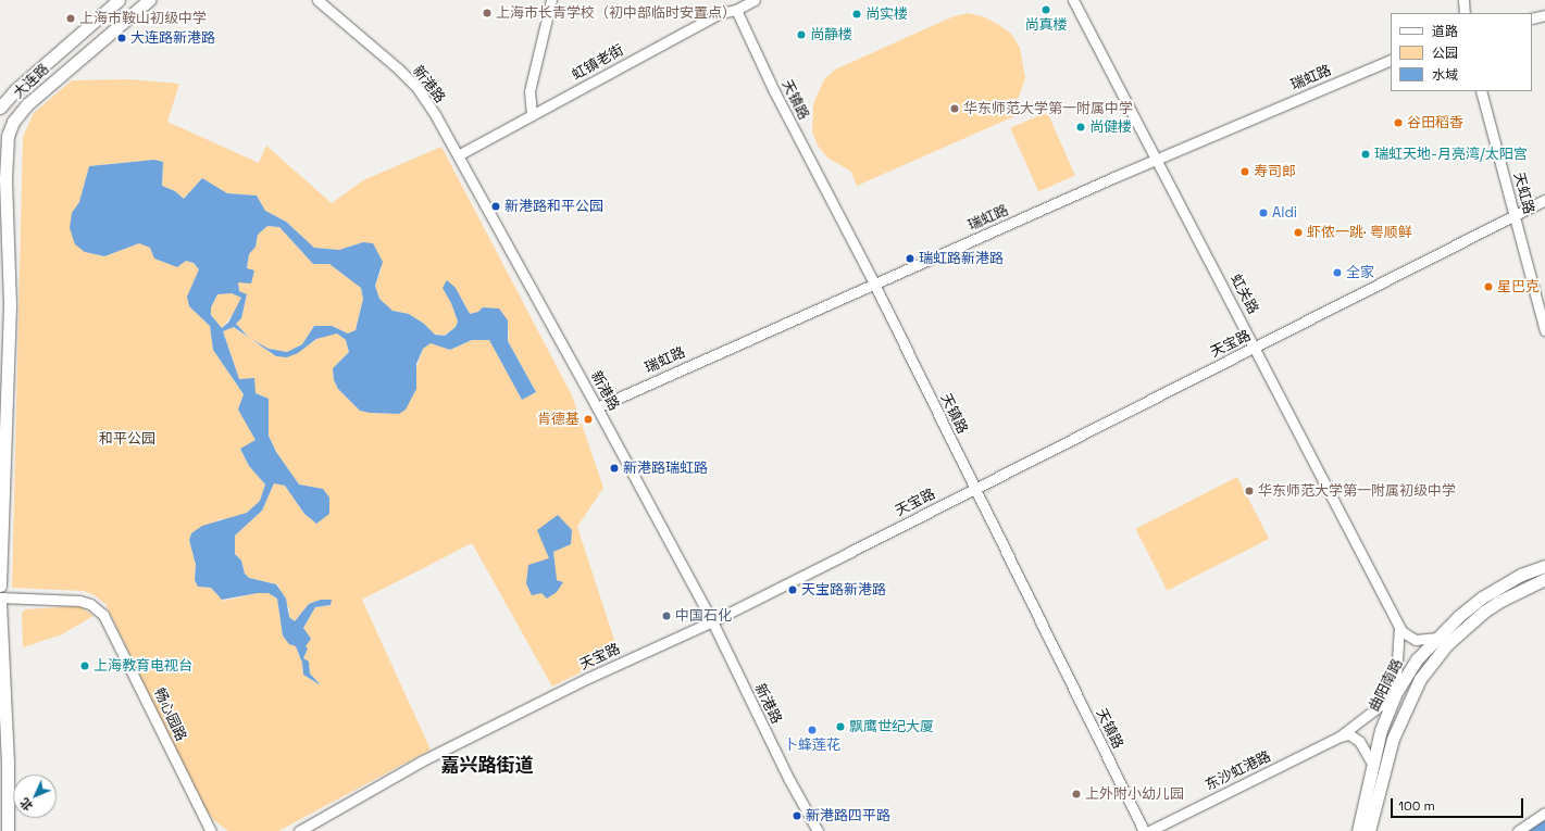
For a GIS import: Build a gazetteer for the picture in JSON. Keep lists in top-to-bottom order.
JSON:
{
  "streets": {
    "main road": ["大连路", "曲阳南路"],
    "street": [
      "虹镇老街",
      "瑞虹路",
      "新港路",
      "天镇路",
      "天虹路",
      "虹关路",
      "天宝路",
      "畅心园路",
      "东沙虹港路"
    ]
  },
  "crossings": [
    ["虹镇老街", "新港路"],
    ["虹镇老街", "天镇路"],
    ["瑞虹路", "新港路"],
    ["瑞虹路", "天镇路"],
    ["瑞虹路", "虹关路"],
    ["新港路", "天宝路"],
    ["天镇路", "天宝路"],
    ["天虹路", "天宝路"],
    ["虹关路", "天宝路"],
    ["虹关路", "曲阳南路"],
    ["曲阳南路", "东沙虹港路"]
  ],
  "districts": ["嘉兴路街道"],
  "parks": ["和平公园"],
  "places": [
    "尚真楼",
    "上海市长青学校（初中部临时安置点）",
    "尚实楼",
    "上海市鞍山初级中学",
    "尚静楼",
    "大连路新港路",
    "华东师范大学第一附属中学",
    "谷田稻香",
    "尚健楼",
    "瑞虹天地-月亮湾/太阳宫",
    "寿司郎",
    "新港路和平公园",
    "Aldi",
    "虾侬一跳· 粤顺鲜",
    "瑞虹路新港路",
    "全家",
    "星巴克",
    "肯德基",
    "新港路瑞虹路",
    "华东师范大学第一附属初级中学",
    "天宝路新港路",
    "中国石化",
    "上海教育电视台",
    "飘鹰世纪大厦",
    "卜蜂莲花",
    "上外附小幼儿园",
    "新港路四平路"
  ],
  "legend": ["道路", "公园", "水域"],
  "scale_bar": "100 m",
  "north": "bottom left"
}
